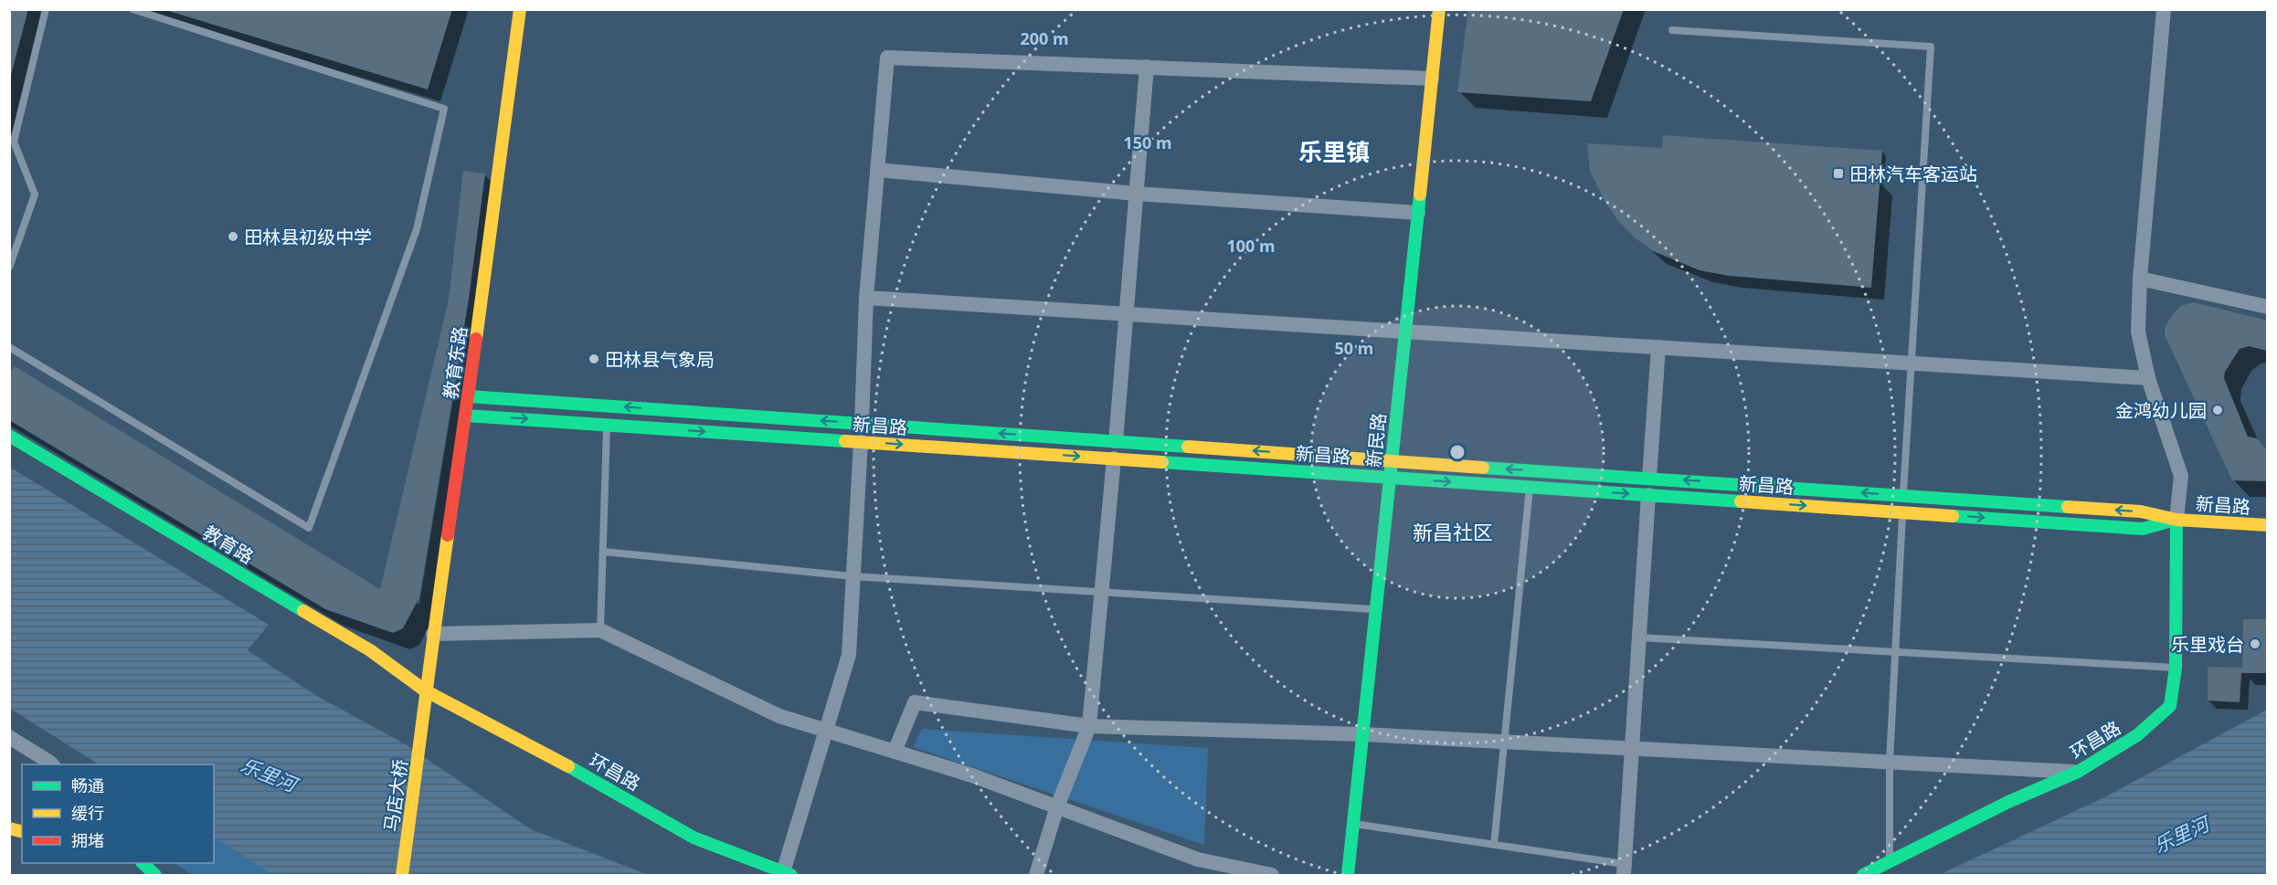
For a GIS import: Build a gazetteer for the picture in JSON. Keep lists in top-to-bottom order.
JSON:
{
  "streets": {
    "street": [
      "教育东路",
      "新昌路",
      "新民路",
      "教育路",
      "环昌路",
      "马店大桥"
    ]
  },
  "crossings": [
    ["教育东路", "新昌路"],
    ["教育东路", "教育路"],
    ["教育东路", "环昌路"],
    ["教育东路", "马店大桥"],
    ["新昌路", "新民路"],
    ["新昌路", "环昌路"],
    ["教育路", "环昌路"]
  ],
  "districts": ["乐里镇", "新昌社区"],
  "water": ["乐里河"],
  "places": {
    "transit": ["田林汽车客运站"],
    "other": [
      "田林县初级中学",
      "田林县气象局",
      "金鸿幼儿园",
      "乐里戏台"
    ]
  },
  "legend": ["畅通", "缓行", "拥堵"],
  "rings": [
    "200 m",
    "150 m",
    "100 m",
    "50 m"
  ]
}
